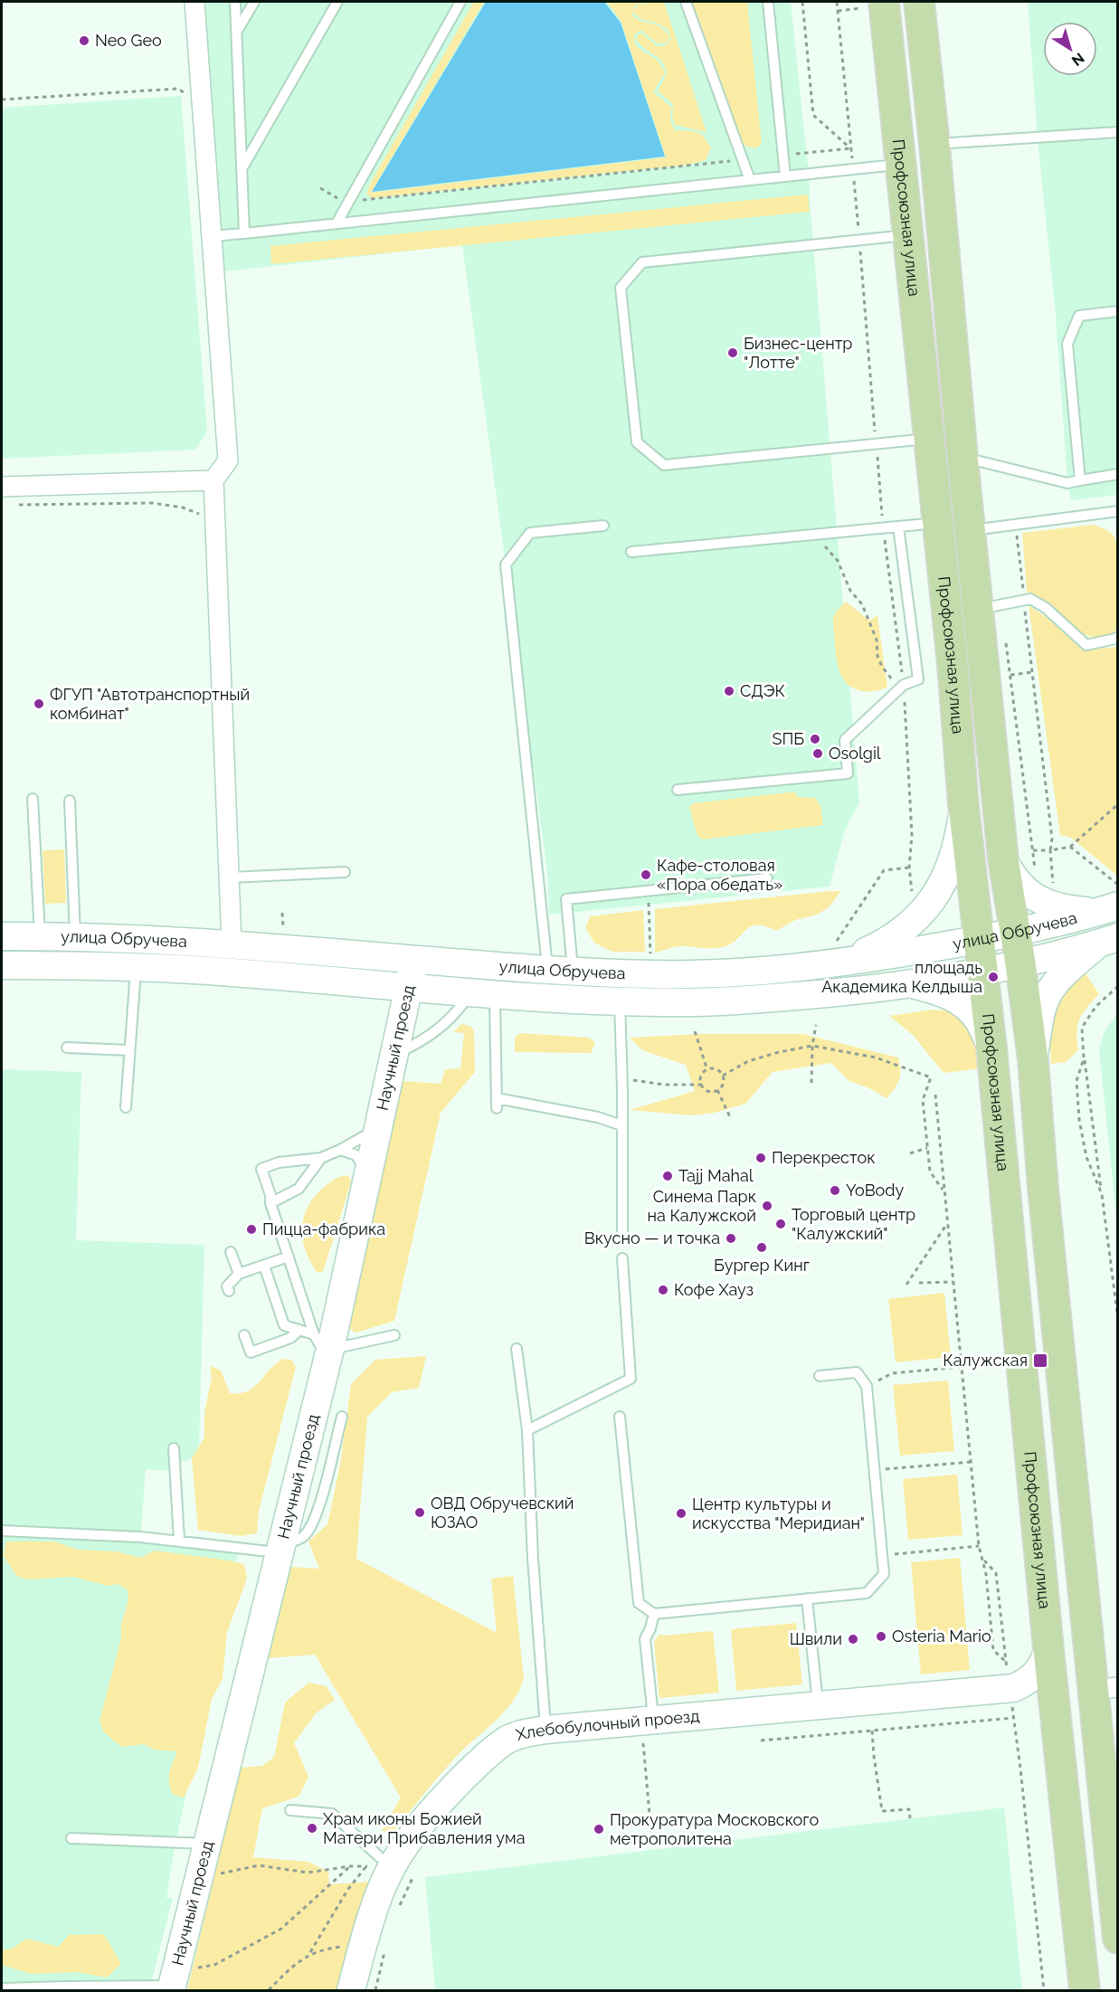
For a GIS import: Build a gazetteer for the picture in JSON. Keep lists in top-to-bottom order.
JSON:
{
  "streets": {
    "main road": [
      "Профсоюзная улица",
      "улица Обручева",
      "Научный проезд",
      "Хлебобулочный проезд"
    ]
  },
  "crossings": [
    ["Профсоюзная улица", "улица Обручева"],
    ["Профсоюзная улица", "Хлебобулочный проезд"],
    ["улица Обручева", "Научный проезд"]
  ],
  "places": {
    "other": [
      "Neo Geo",
      "Бизнес-центр \"Лотте\"",
      "СДЭК",
      "ФГУП \"Автотранспортный комбинат\"",
      "SПБ",
      "Osolgil",
      "Кафе-столовая «Пора обедать»",
      "площадь Академика Келдыша",
      "Перекресток",
      "Tajj Mahal",
      "YoBody",
      "Синема Парк на Калужской",
      "Торговый центр \"Калужский\"",
      "Пицца-фабрика",
      "Вкусно — и точка",
      "Бургер Кинг",
      "Кофе Хауз",
      "ОВД Обручевский ЮЗАО",
      "Центр культуры и искусства \"Меридиан\"",
      "Osteria Mario",
      "Швили",
      "Храм иконы Божией Матери Прибавления ума",
      "Прокуратура Московского метрополитена"
    ],
    "transit": ["Калужская"]
  },
  "north": "bottom right"
}
